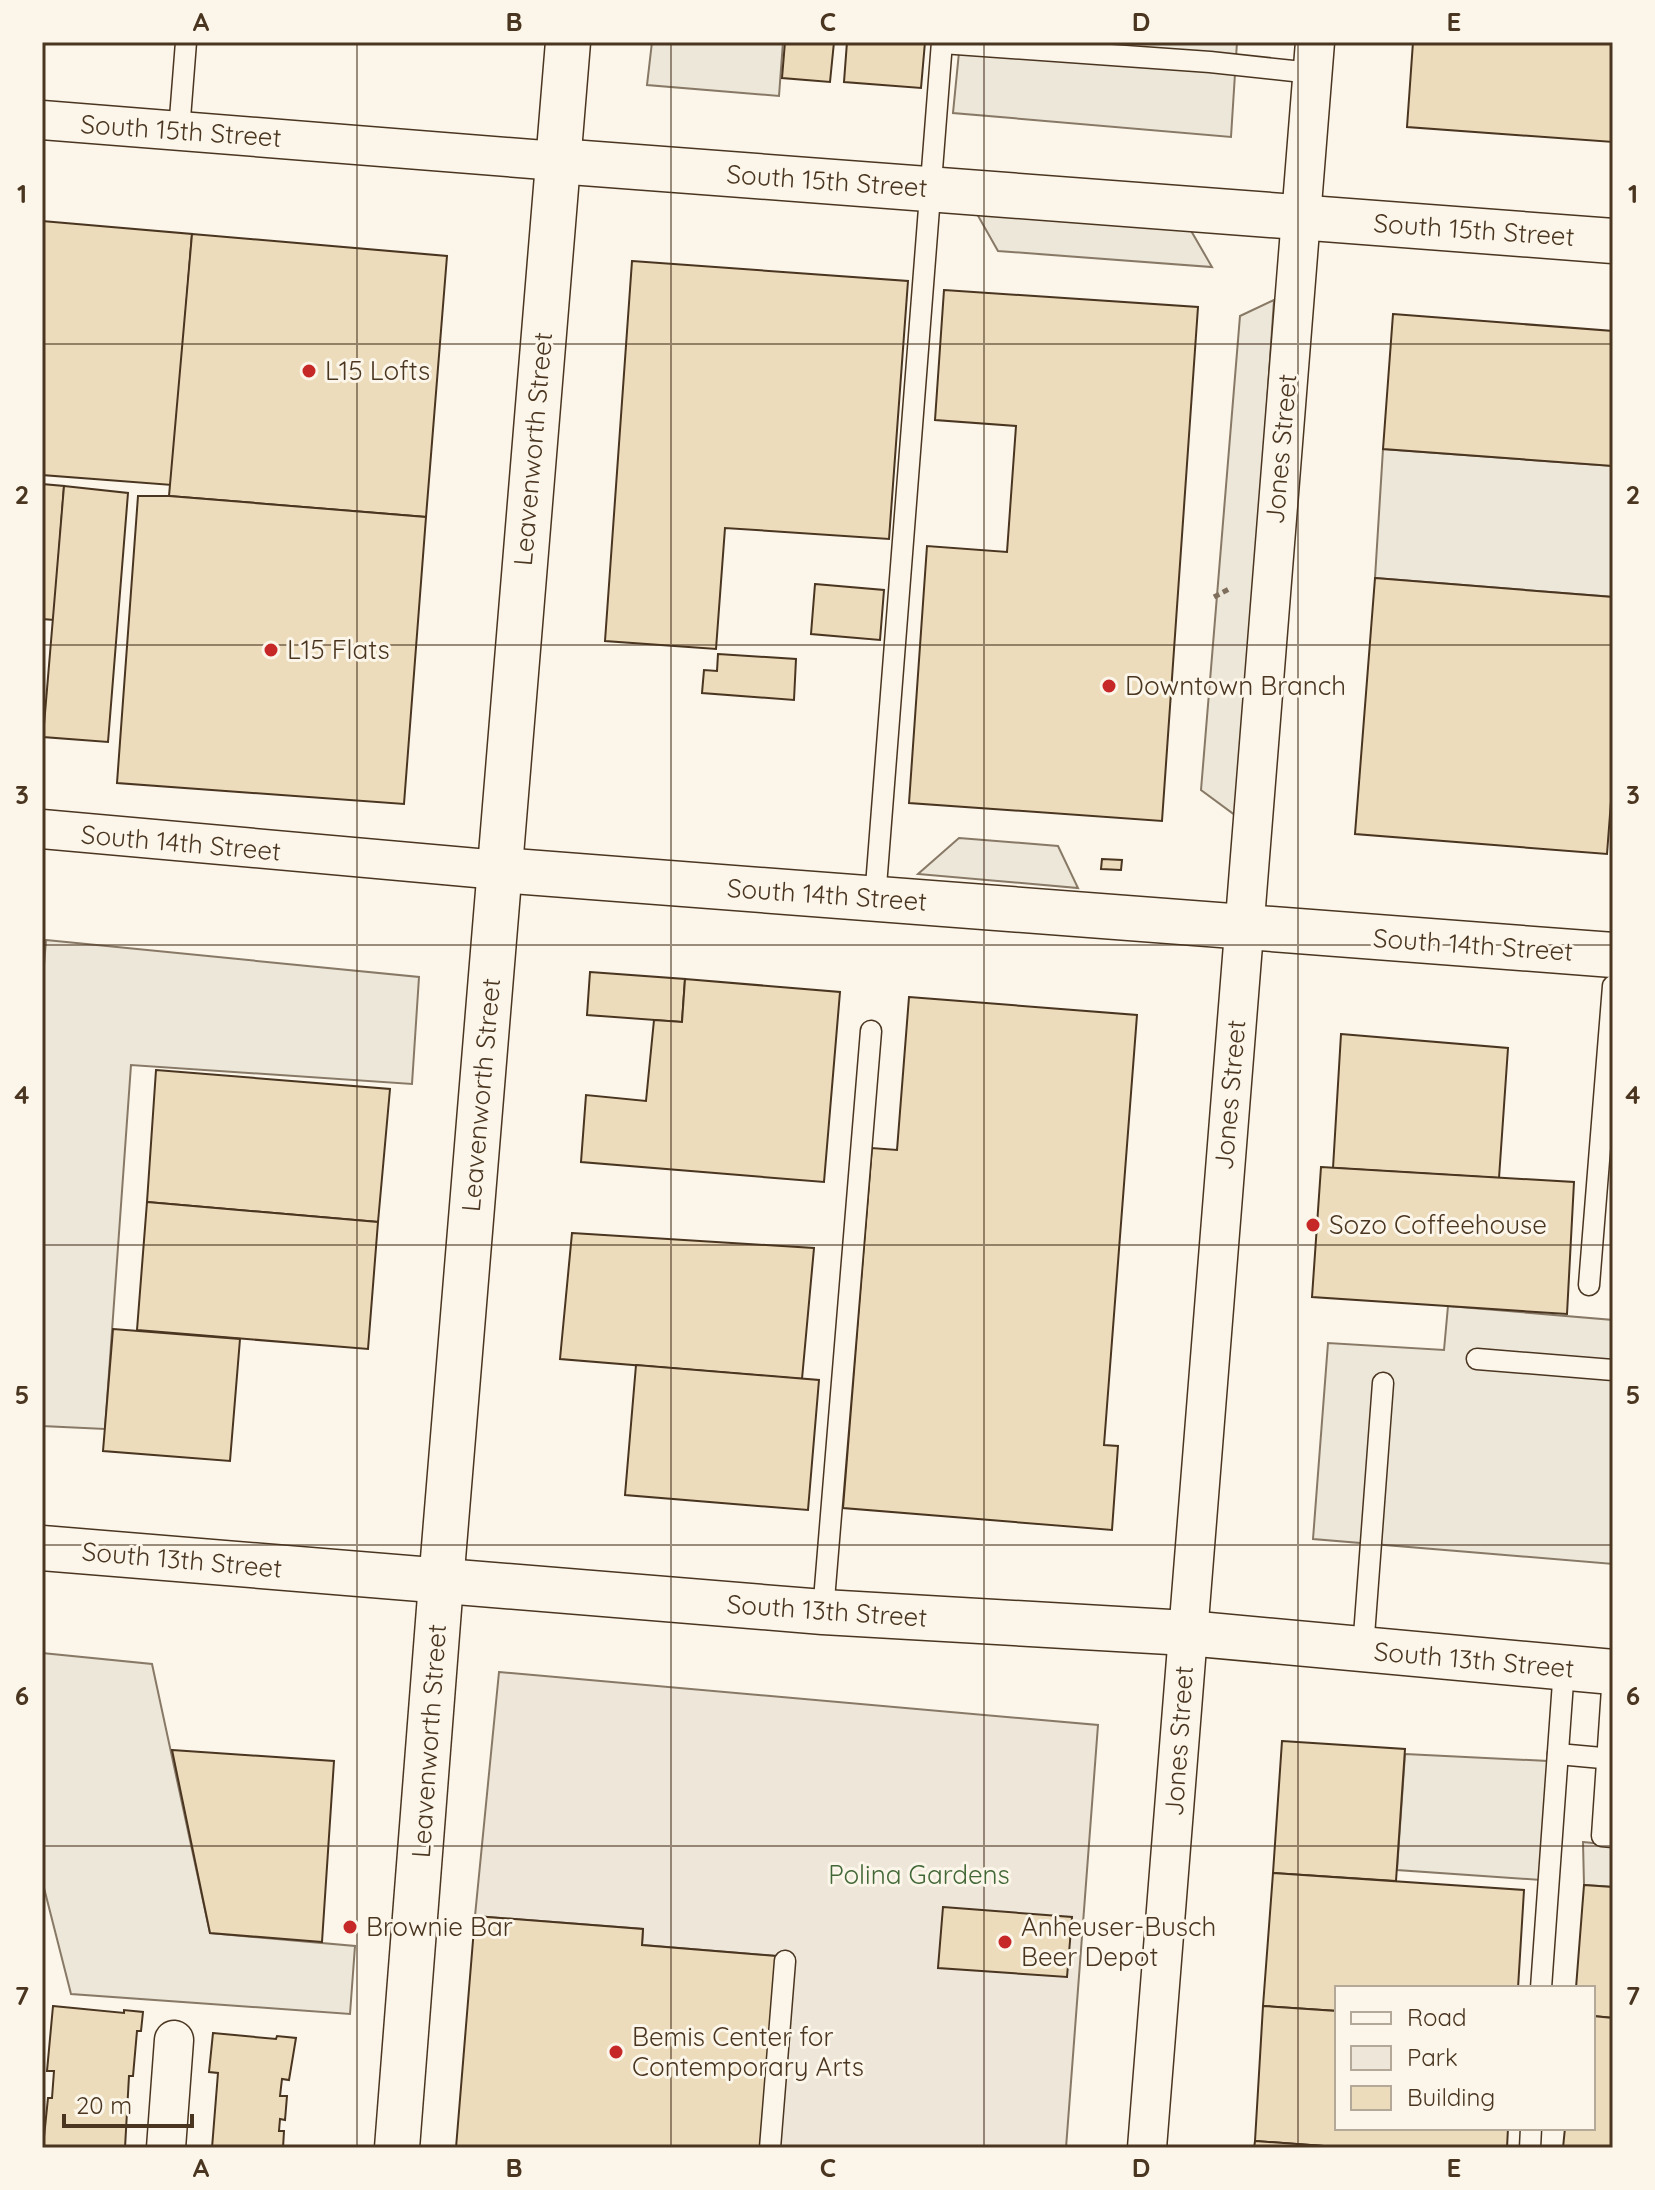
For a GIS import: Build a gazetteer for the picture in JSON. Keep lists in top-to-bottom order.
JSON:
{
  "streets": {
    "main road": [
      "South 15th Street",
      "Leavenworth Street",
      "South 14th Street",
      "South 13th Street"
    ],
    "street": ["Jones Street"]
  },
  "crossings": [
    ["South 15th Street", "Leavenworth Street"],
    ["South 15th Street", "Jones Street"],
    ["Leavenworth Street", "South 14th Street"],
    ["Leavenworth Street", "South 13th Street"],
    ["Jones Street", "South 14th Street"],
    ["Jones Street", "South 13th Street"]
  ],
  "parks": ["Polina Gardens"],
  "places": [
    "L15 Lofts",
    "L15 Flats",
    "Downtown Branch",
    "Sozo Coffeehouse",
    "Brownie Bar",
    "Anheuser-Busch Beer Depot",
    "Bemis Center for Contemporary Arts"
  ],
  "legend": ["Road", "Park", "Building"],
  "scale_bar": "20 m",
  "grid": {
    "columns": [
      "A",
      "B",
      "C",
      "D",
      "E"
    ],
    "rows": [
      "1",
      "2",
      "3",
      "4",
      "5",
      "6",
      "7"
    ]
  }
}
